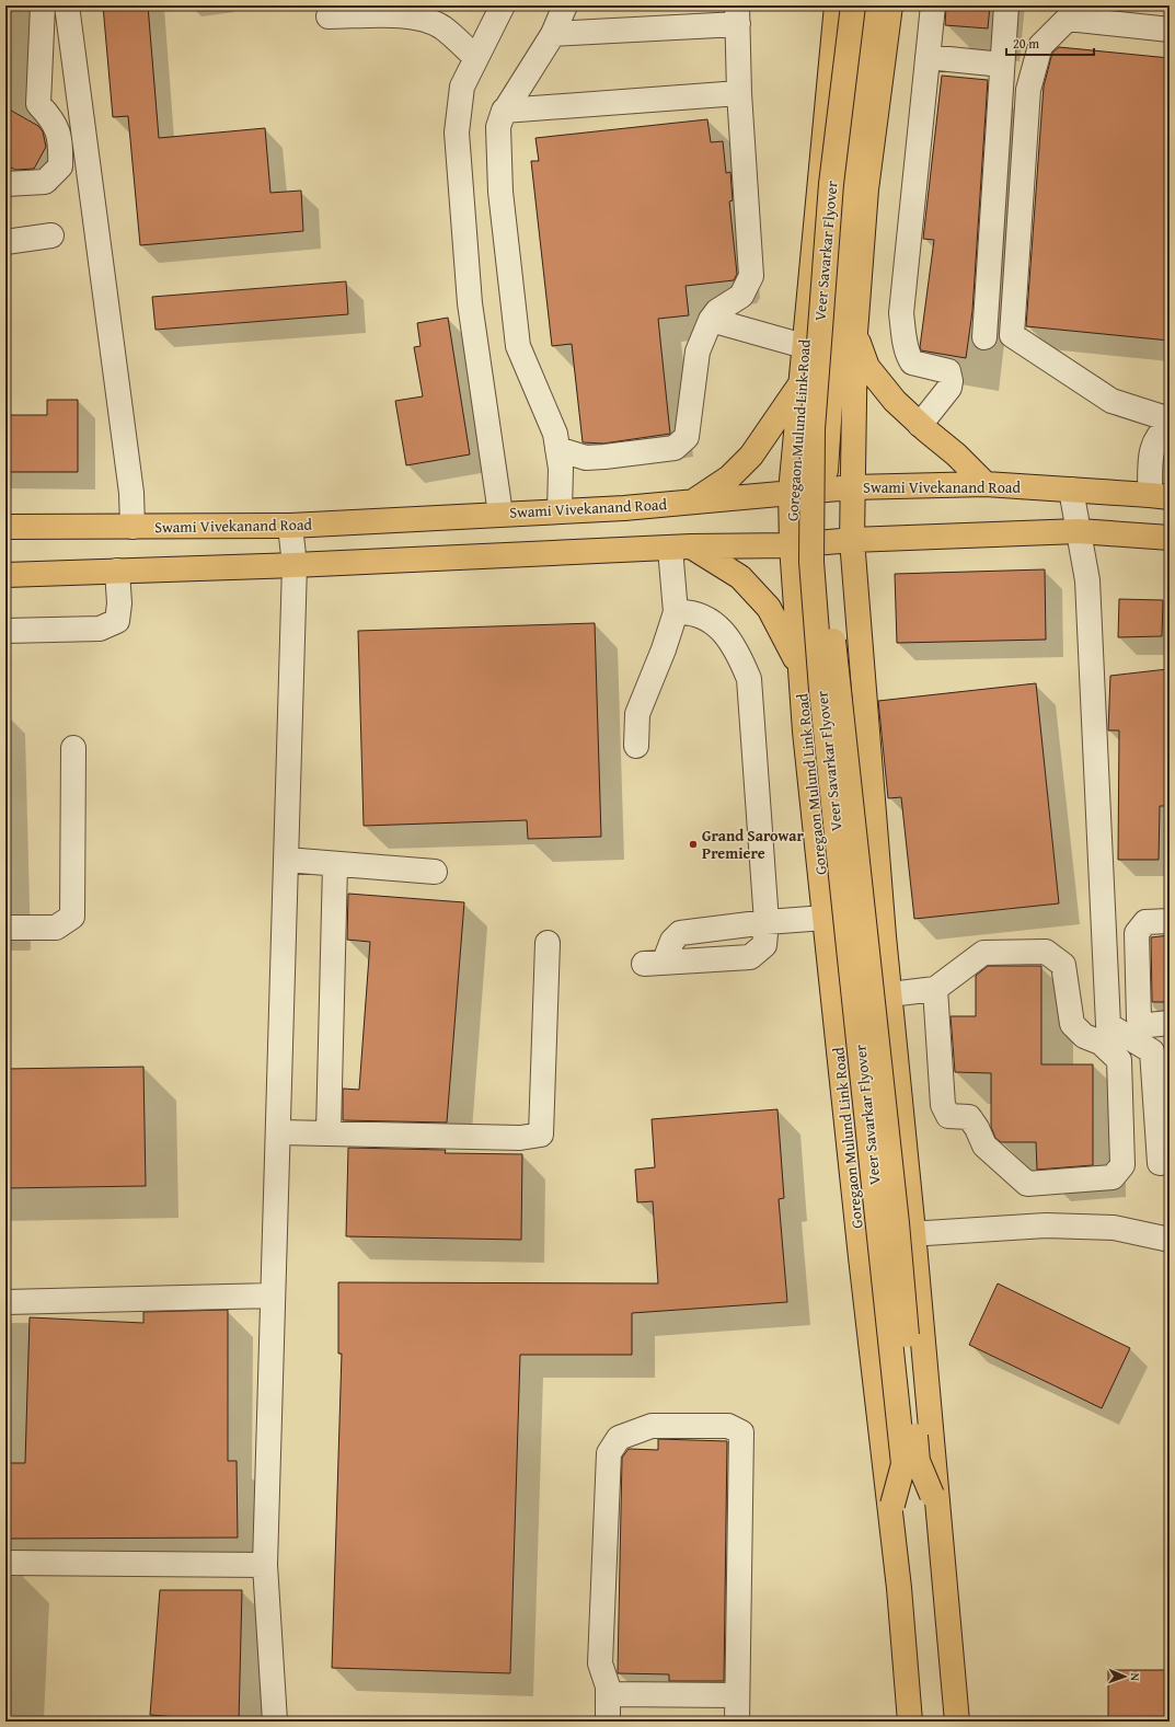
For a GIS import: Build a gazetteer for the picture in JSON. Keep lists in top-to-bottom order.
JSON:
{
  "streets": {
    "main road": ["Veer Savarkar Flyover", "Goregaon Mulund Link Road", "Swami Vivekanand Road"]
  },
  "crossings": [
    ["Veer Savarkar Flyover", "Goregaon Mulund Link Road"],
    ["Goregaon Mulund Link Road", "Swami Vivekanand Road"]
  ],
  "places": ["Grand Sarowar Premiere"],
  "scale_bar": "20 m",
  "north": "right"
}
